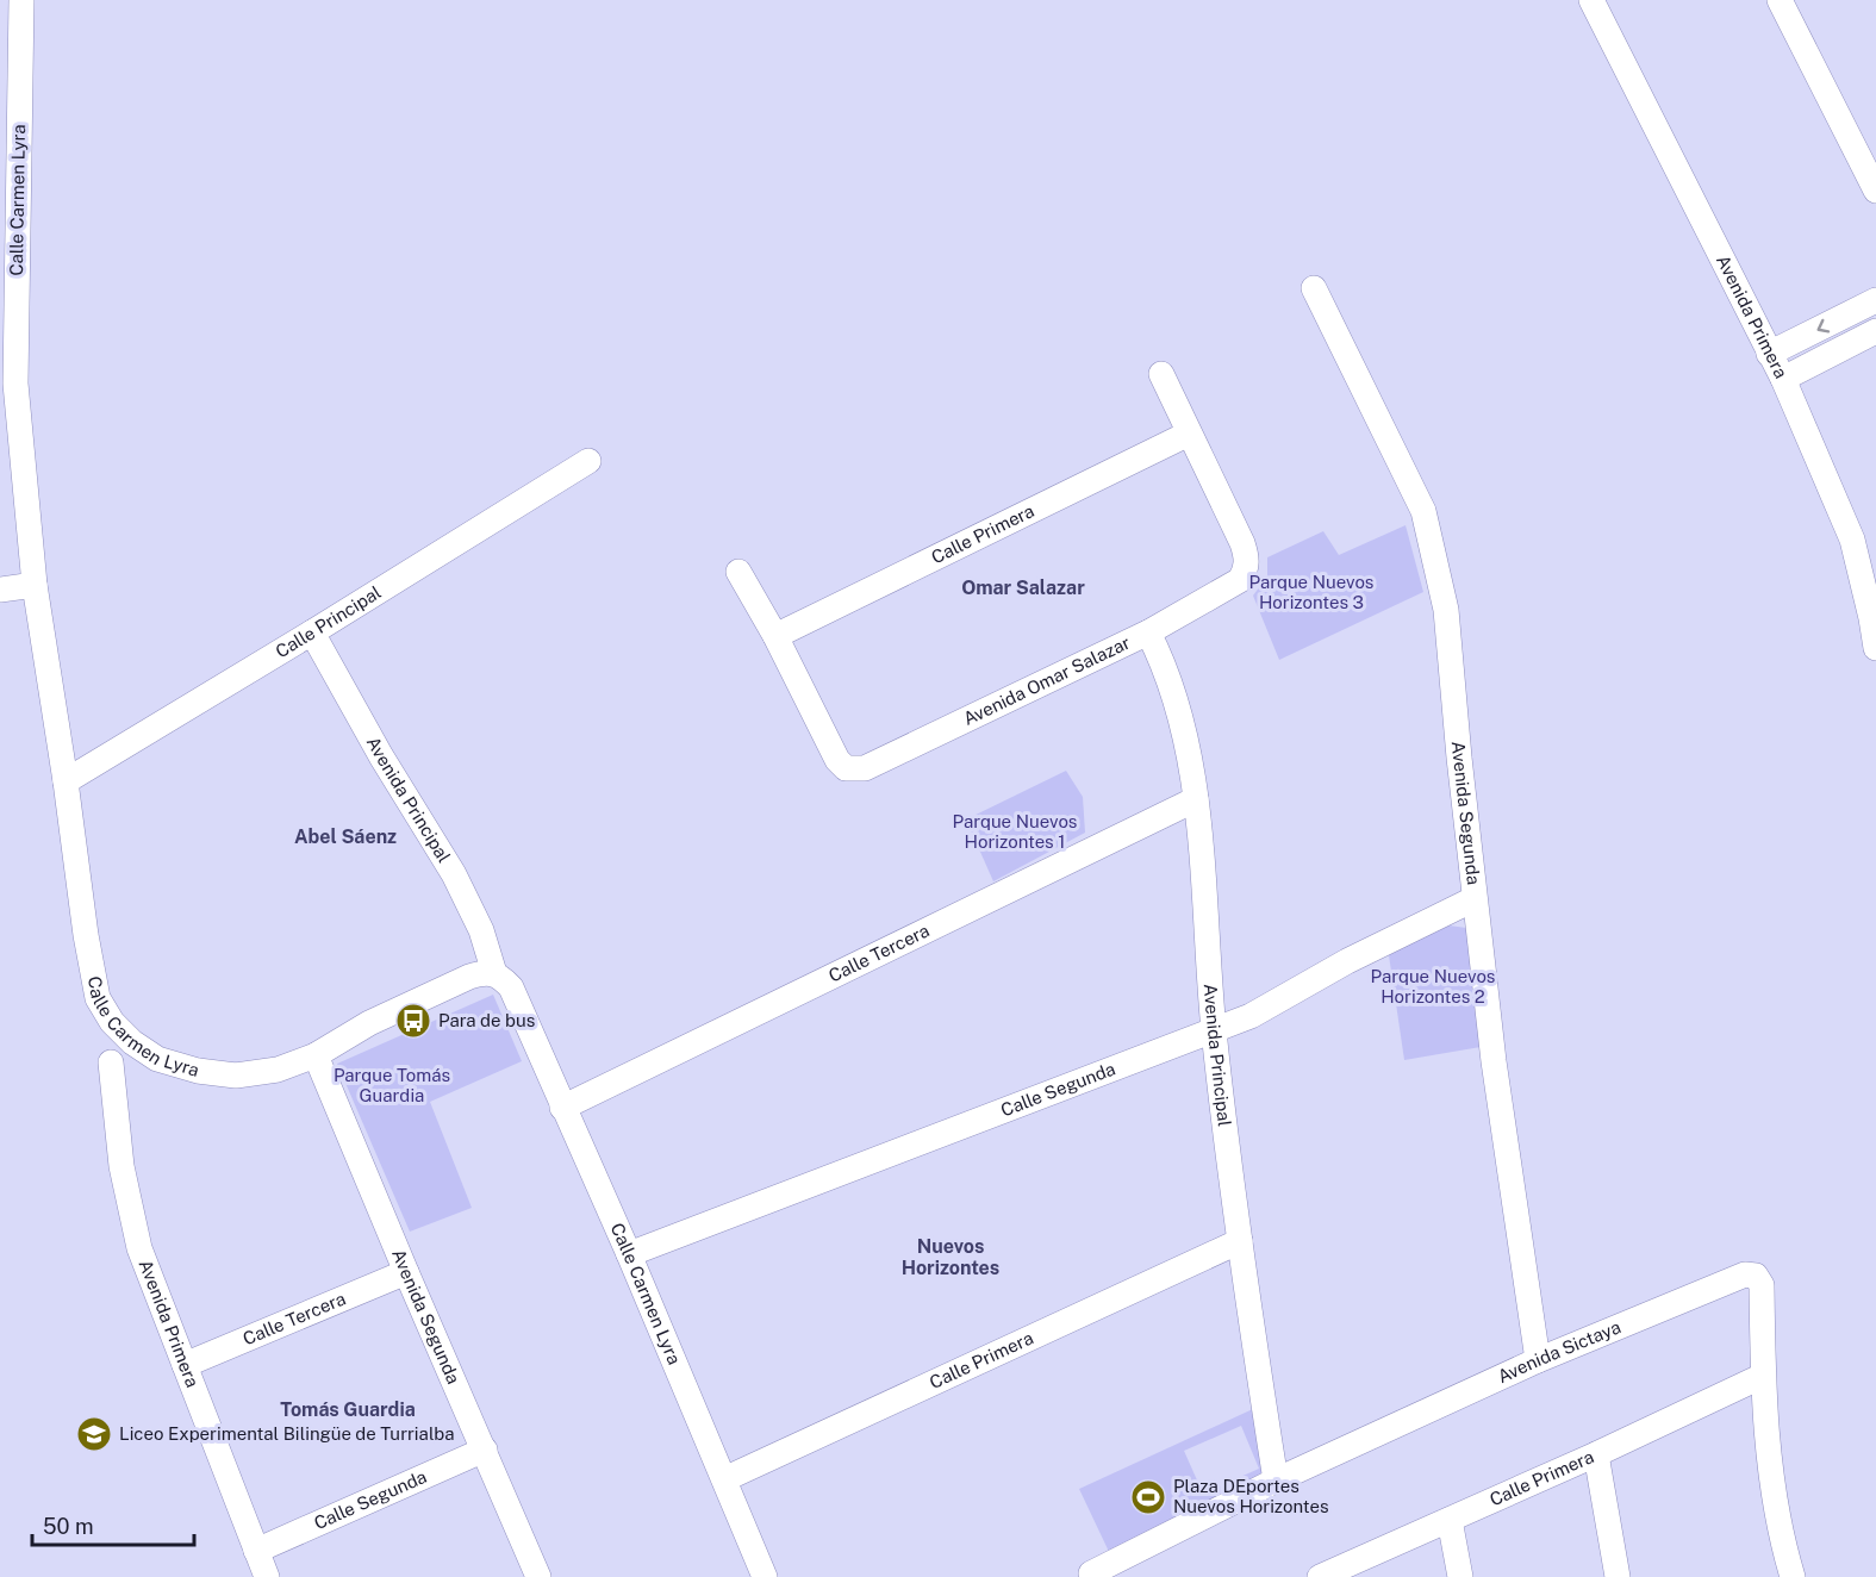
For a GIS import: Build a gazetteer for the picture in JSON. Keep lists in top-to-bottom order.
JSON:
{
  "streets": {
    "street": [
      "Calle Carmen Lyra",
      "Avenida Primera",
      "Calle Primera",
      "Calle Principal",
      "Avenida Omar Salazar",
      "Avenida Principal",
      "Avenida Segunda",
      "Calle Tercera",
      "Calle Segunda",
      "Avenida Sictaya"
    ]
  },
  "crossings": [
    ["Calle Carmen Lyra", "Calle Primera"],
    ["Calle Carmen Lyra", "Calle Principal"],
    ["Calle Carmen Lyra", "Avenida Principal"],
    ["Calle Carmen Lyra", "Avenida Segunda"],
    ["Calle Carmen Lyra", "Calle Tercera"],
    ["Calle Carmen Lyra", "Calle Segunda"],
    ["Avenida Primera", "Calle Tercera"],
    ["Avenida Primera", "Calle Segunda"],
    ["Calle Primera", "Avenida Omar Salazar"],
    ["Calle Primera", "Avenida Principal"],
    ["Calle Primera", "Avenida Sictaya"],
    ["Calle Principal", "Avenida Principal"],
    ["Avenida Omar Salazar", "Avenida Principal"],
    ["Avenida Principal", "Calle Tercera"],
    ["Avenida Principal", "Calle Segunda"],
    ["Avenida Principal", "Avenida Sictaya"],
    ["Avenida Segunda", "Calle Tercera"],
    ["Avenida Segunda", "Calle Segunda"],
    ["Avenida Segunda", "Avenida Sictaya"]
  ],
  "districts": [
    "Omar Salazar",
    "Abel Sáenz",
    "Nuevos Horizontes",
    "Tomás Guardia"
  ],
  "parks": [
    "Parque Nuevos Horizontes 3",
    "Parque Nuevos Horizontes 1",
    "Parque Nuevos Horizontes 2",
    "Parque Tomás Guardia"
  ],
  "places": {
    "bus stop": ["Para de bus"],
    "school or university": ["Liceo Experimental Bilingüe de Turrialba"],
    "sports": ["Plaza DEportes Nuevos Horizontes"]
  },
  "scale_bar": "50 m"
}
